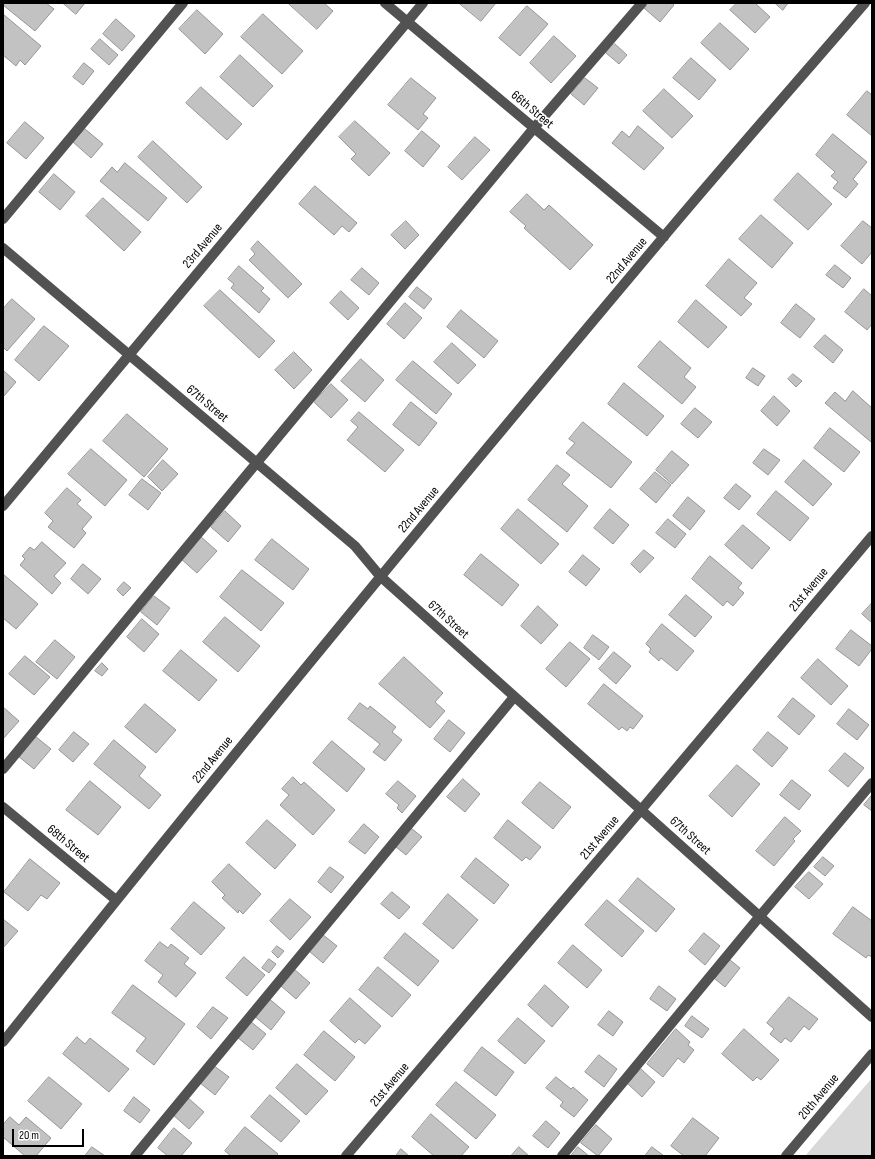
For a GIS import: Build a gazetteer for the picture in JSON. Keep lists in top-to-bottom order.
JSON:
{
  "streets": {
    "street": [
      "66th Street",
      "23rd Avenue",
      "22nd Avenue",
      "67th Street",
      "21st Avenue",
      "68th Street",
      "20th Avenue"
    ]
  },
  "crossings": [
    ["66th Street", "23rd Avenue"],
    ["66th Street", "22nd Avenue"],
    ["23rd Avenue", "67th Street"],
    ["22nd Avenue", "67th Street"],
    ["22nd Avenue", "68th Street"],
    ["67th Street", "21st Avenue"]
  ],
  "scale_bar": "20 m"
}
